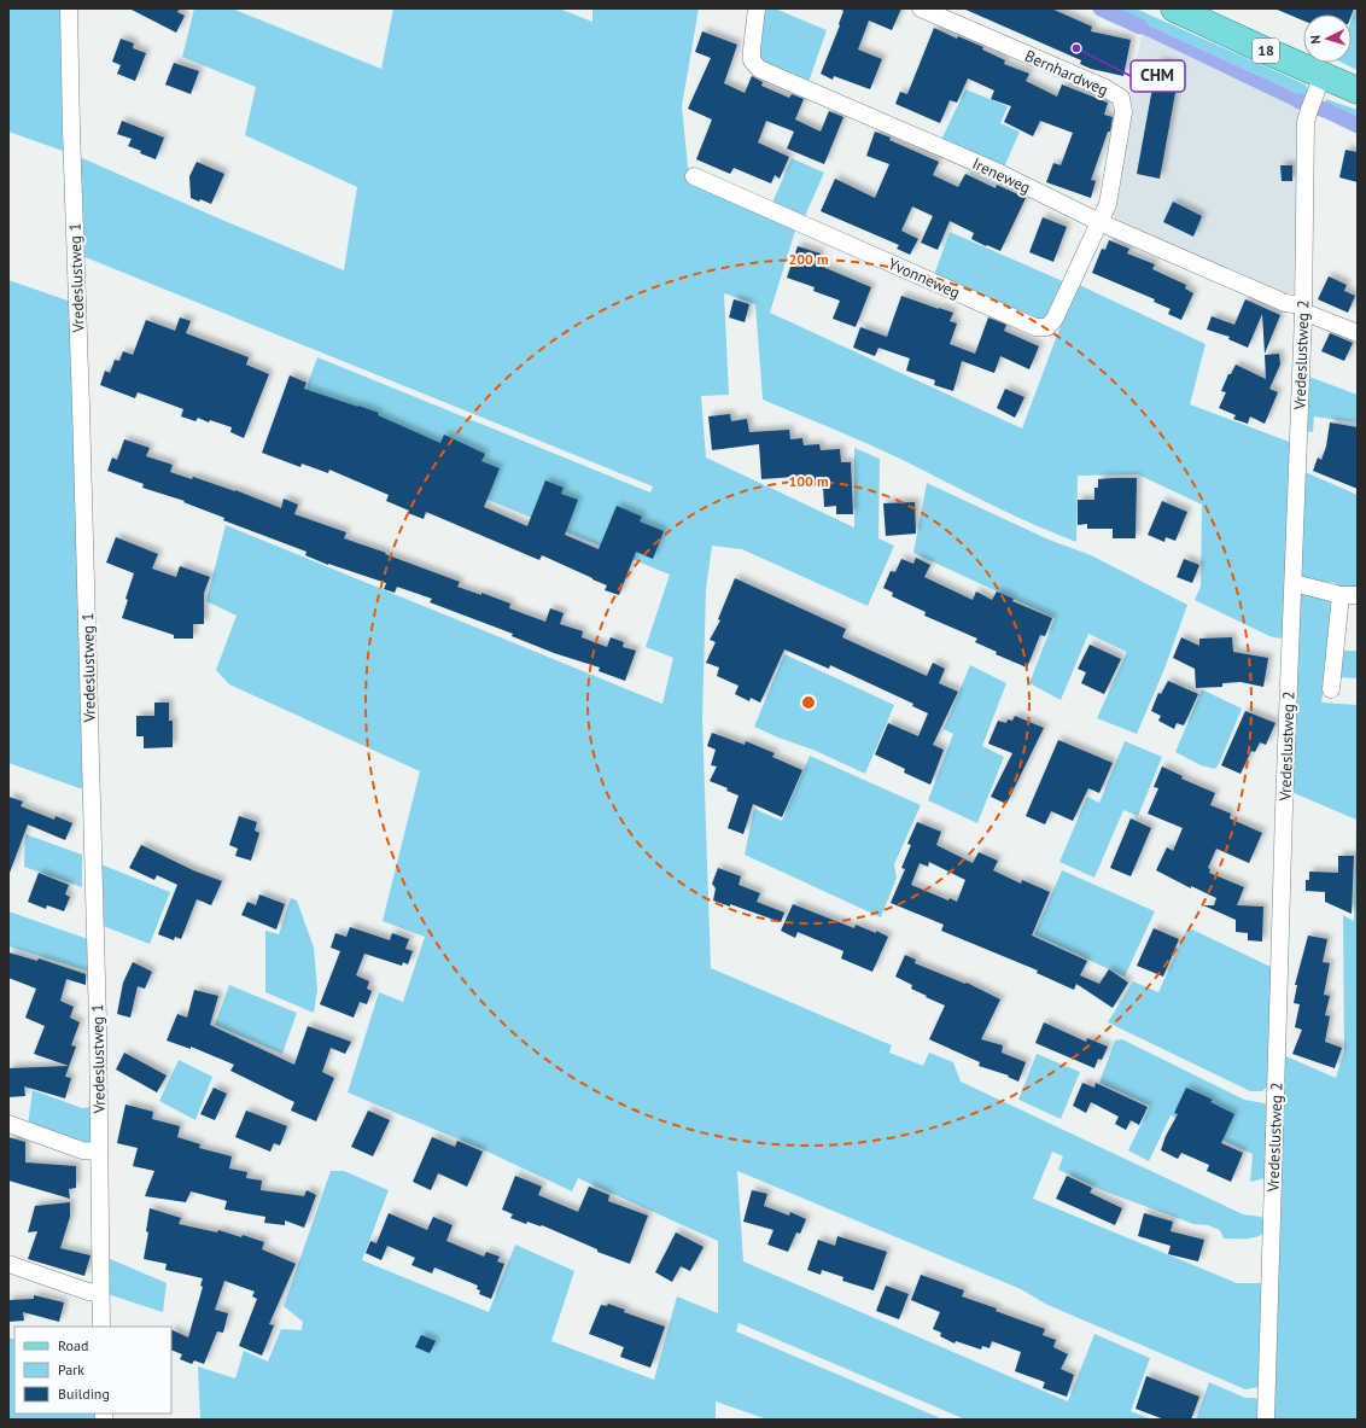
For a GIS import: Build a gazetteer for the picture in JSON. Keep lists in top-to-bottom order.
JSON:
{
  "streets": {
    "main road": ["18"],
    "street": [
      "Bernhardweg",
      "Ireneweg",
      "Vredeslustweg 1",
      "Yvonneweg",
      "Vredeslustweg 2"
    ]
  },
  "crossings": [
    ["18", "Vredeslustweg 2"],
    ["Bernhardweg", "Ireneweg"],
    ["Bernhardweg", "Yvonneweg"],
    ["Ireneweg", "Yvonneweg"],
    ["Ireneweg", "Vredeslustweg 2"]
  ],
  "places": ["CHM"],
  "legend": ["Road", "Park", "Building"],
  "north": "left",
  "rings": ["200 m", "100 m"]
}
